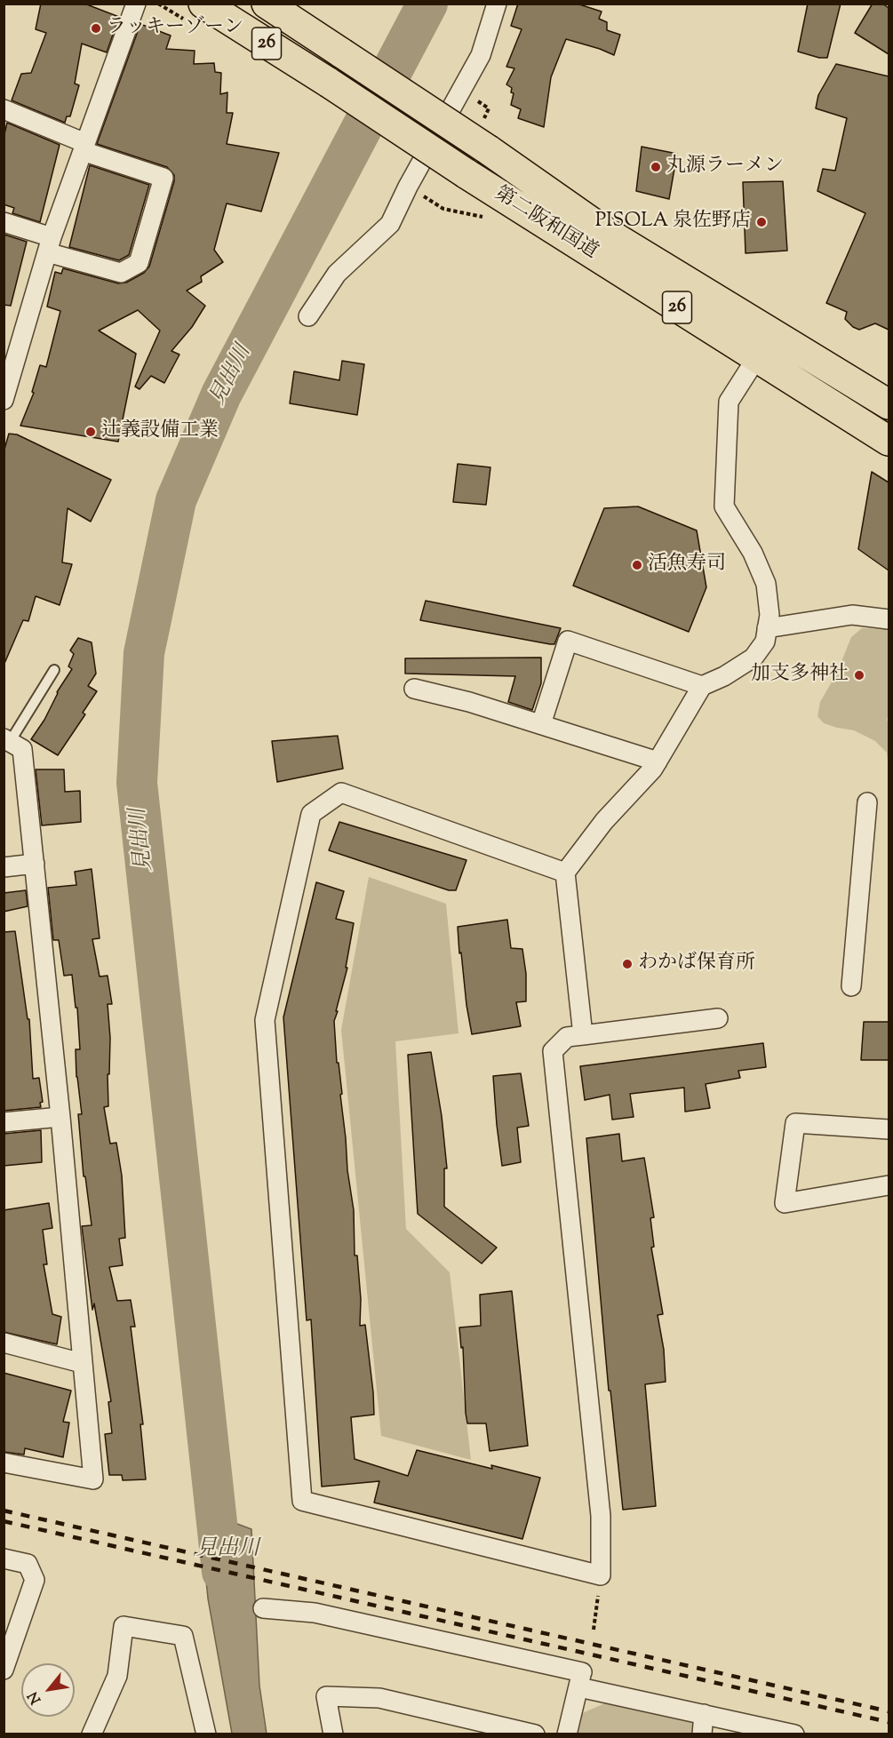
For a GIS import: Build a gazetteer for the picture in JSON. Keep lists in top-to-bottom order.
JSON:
{
  "streets": {
    "highway": ["26", "第二阪和国道"]
  },
  "water": ["見出川"],
  "places": [
    "ラッキーゾーン",
    "丸源ラーメン",
    "PISOLA 泉佐野店",
    "辻義設備工業",
    "活魚寿司",
    "加支多神社",
    "わかば保育所"
  ],
  "north": "bottom left"
}
